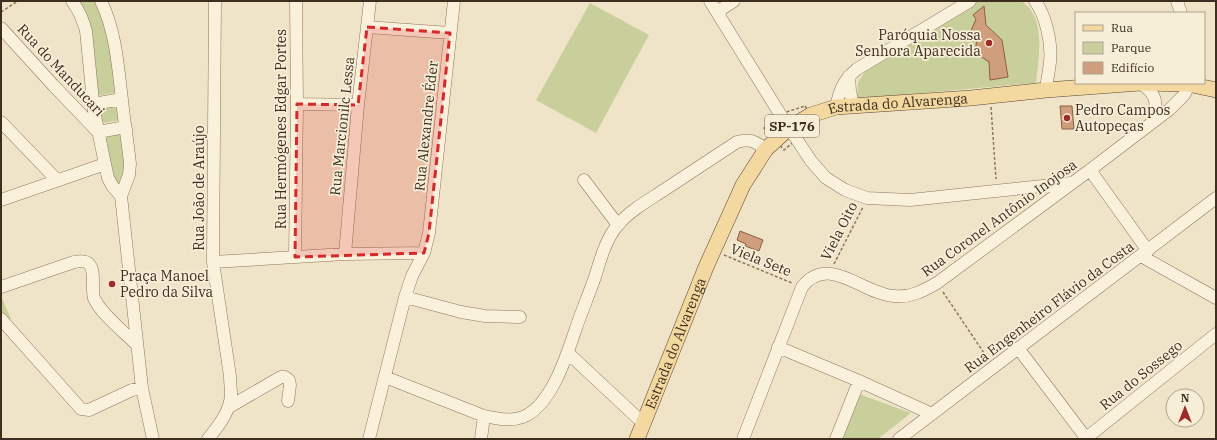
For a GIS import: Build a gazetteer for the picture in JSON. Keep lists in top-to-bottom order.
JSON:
{
  "streets": {
    "main road": ["Estrada do Alvarenga", "SP-176"],
    "street": [
      "Rua do Manducari",
      "Rua Marcionilc Lessa",
      "Rua Alexandre Éder",
      "Rua Hermógenes Edgar Portes",
      "Rua João de Araújo",
      "Rua Coronel Antônio Inojosa",
      "Rua Engenheiro Flávio da Costa",
      "Rua do Sossego"
    ],
    "path": ["Viela Oito", "Viela Sete"]
  },
  "crossings": [
    ["Estrada do Alvarenga", "Rua Coronel Antônio Inojosa"],
    ["Estrada do Alvarenga", "Viela Sete"],
    ["Rua Coronel Antônio Inojosa", "Viela Oito"]
  ],
  "places": ["Paróquia Nossa Senhora Aparecida", "Pedro Campos Autopeças", "Praça Manoel Pedro da Silva"],
  "legend": ["Rua", "Parque", "Edifício"],
  "north": "top"
}
